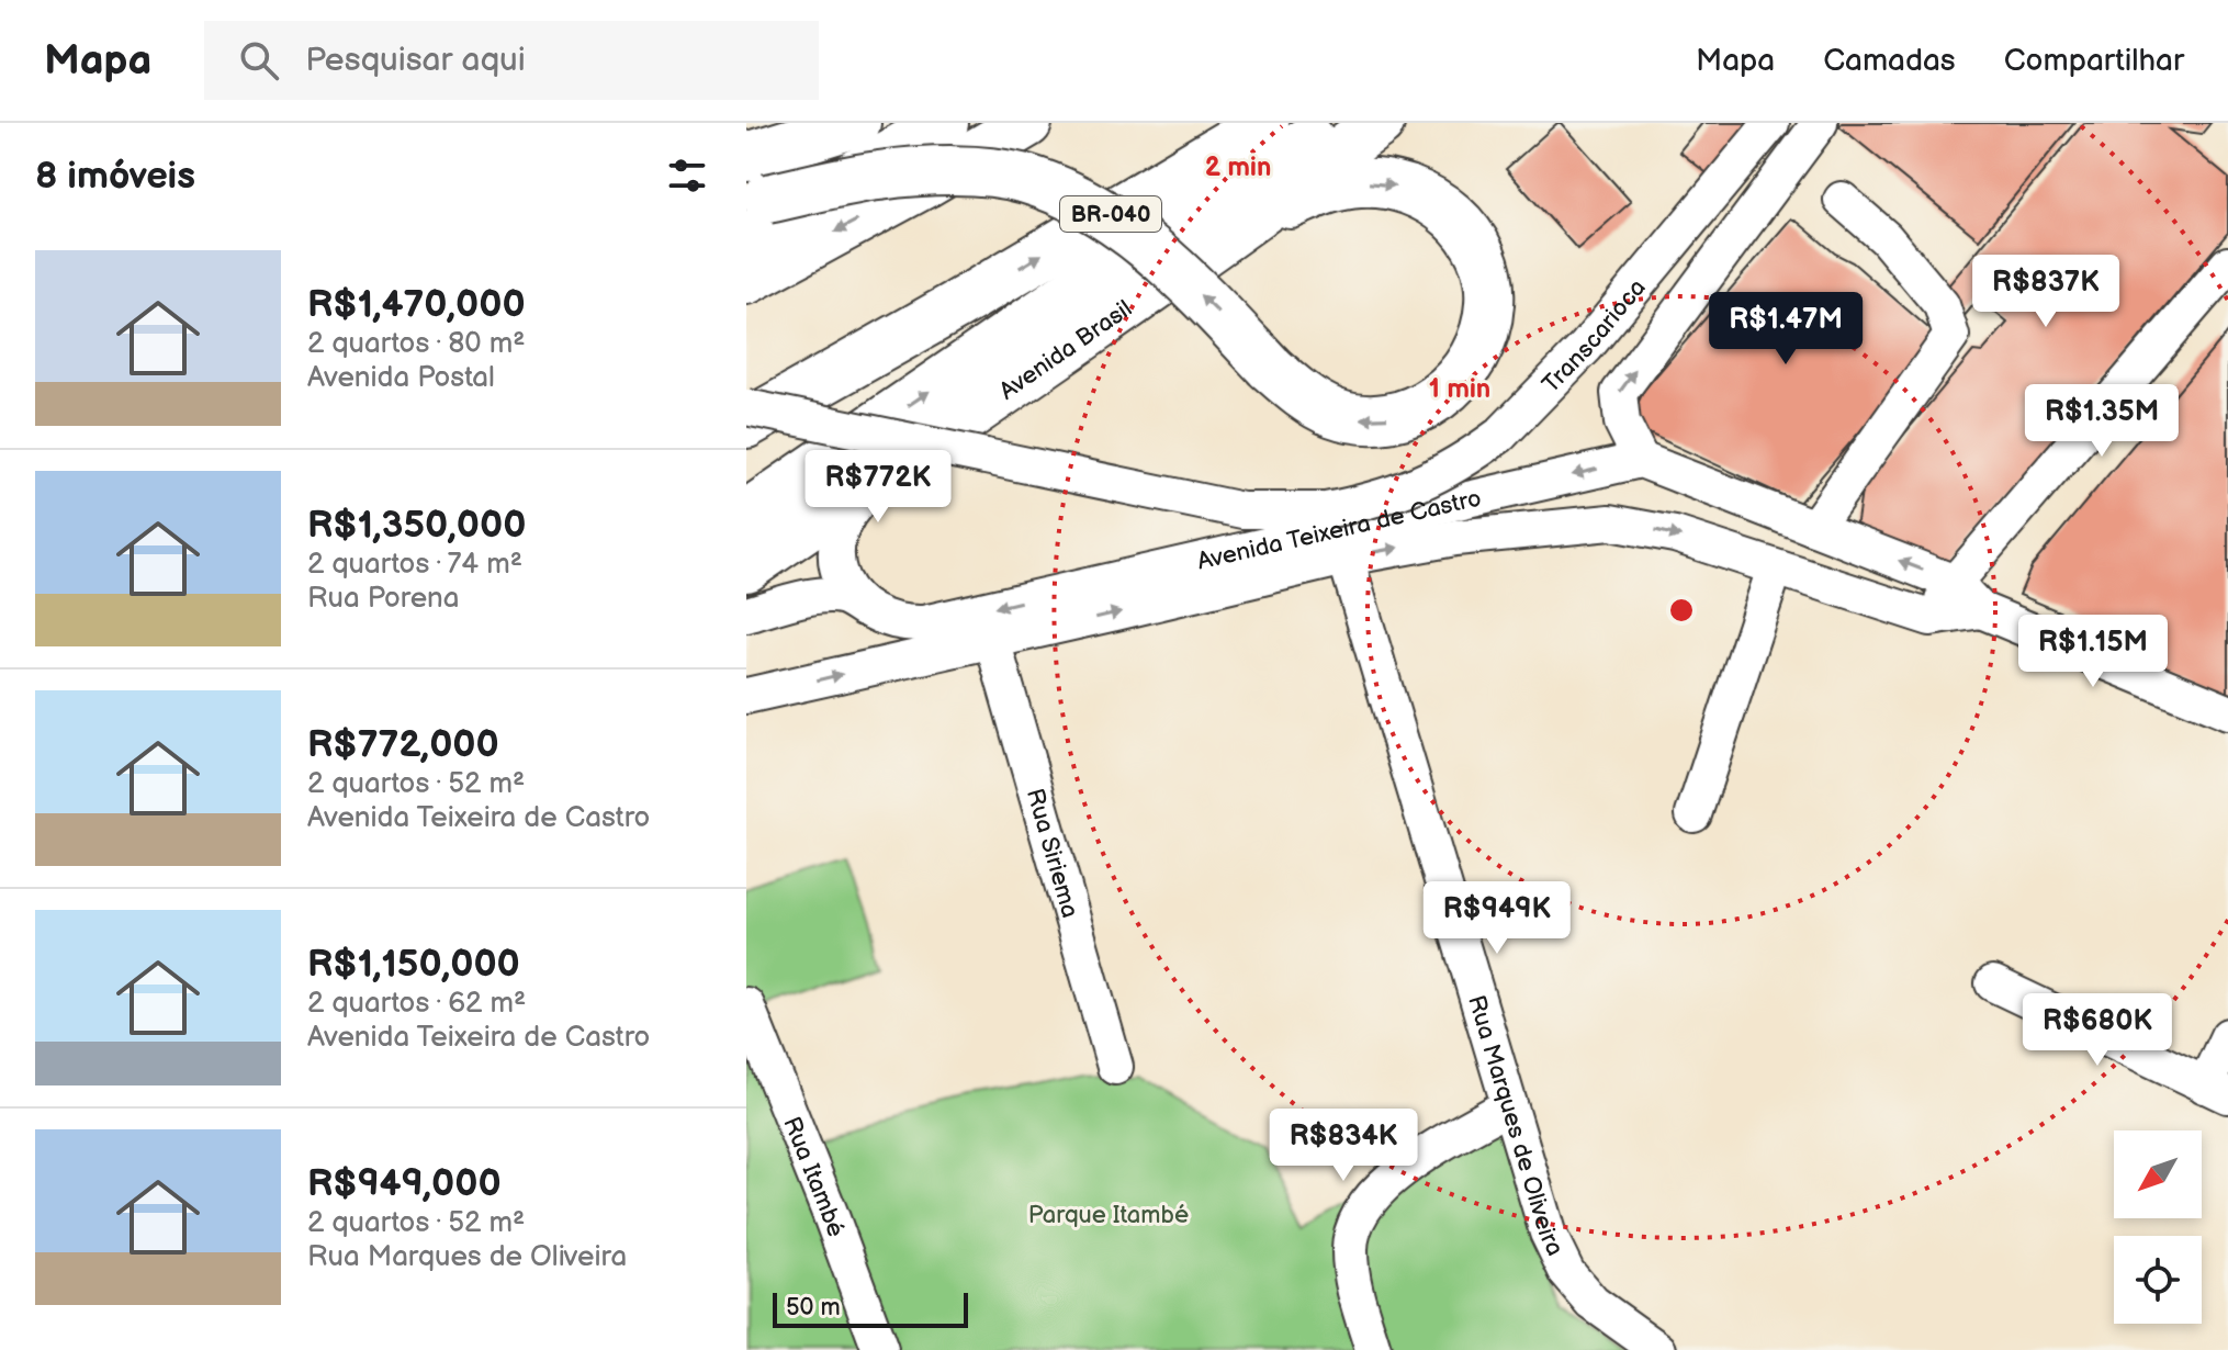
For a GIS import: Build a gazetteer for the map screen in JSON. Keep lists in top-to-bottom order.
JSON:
{
  "streets": {
    "highway": ["BR-040", "Avenida Brasil"],
    "street": [
      "Transcarioca",
      "Avenida Teixeira de Castro",
      "Rua Siriema",
      "Rua Marques de Oliveira",
      "Rua Itambé"
    ]
  },
  "crossings": [
    ["Avenida Teixeira de Castro", "Rua Siriema"],
    ["Avenida Teixeira de Castro", "Rua Marques de Oliveira"]
  ],
  "parks": ["Parque Itambé"],
  "scale_bar": "50 m",
  "north": "bottom left",
  "page": {
    "header": "Mapa",
    "search": "Pesquisar aqui",
    "nav": ["Mapa", "Camadas", "Compartilhar"],
    "heading": "8 imóveis",
    "list": [
      {
        "name": "R$1,470,000",
        "note": "2 quartos · 80 m² · Avenida Postal"
      },
      {
        "name": "R$1,350,000",
        "note": "2 quartos · 74 m² · Rua Porena"
      },
      {
        "name": "R$772,000",
        "note": "2 quartos · 52 m² · Avenida Teixeira de Castro"
      },
      {
        "name": "R$1,150,000",
        "note": "2 quartos · 62 m² · Avenida Teixeira de Castro"
      },
      {
        "name": "R$949,000",
        "note": "2 quartos · 52 m² · Rua Marques de Oliveira"
      }
    ],
    "price": [
      "R$837K",
      "R$1.47M",
      "R$1.35M",
      "R$772K",
      "R$1.15M",
      "R$949K",
      "R$680K",
      "R$834K"
    ],
    "scale": "50 m"
  },
  "rings": ["2 min", "1 min"]
}
